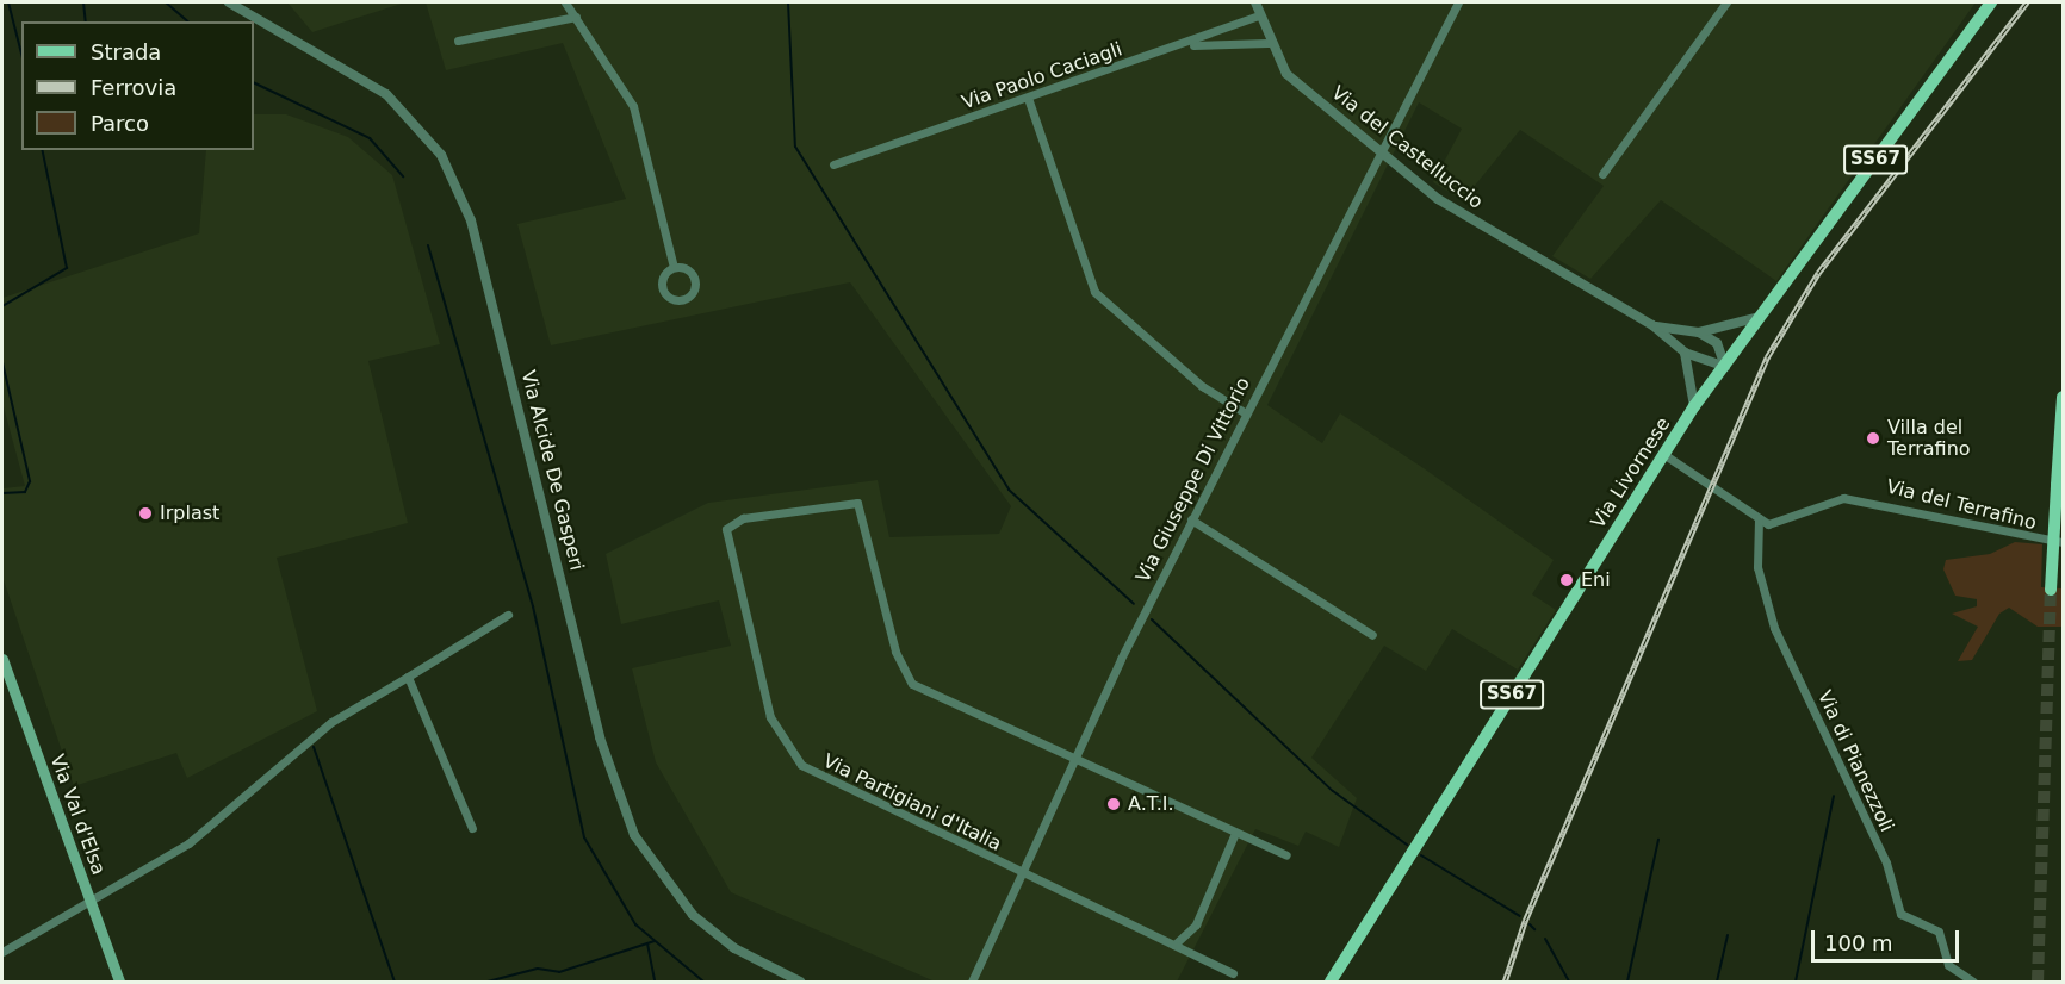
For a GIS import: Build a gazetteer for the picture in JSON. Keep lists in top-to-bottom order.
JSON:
{
  "streets": {
    "main road": ["SS67", "Via Livornese", "Via Val d'Elsa"],
    "street": [
      "Via Paolo Caciagli",
      "Via del Castelluccio",
      "Via Alcide De Gasperi",
      "Via Giuseppe Di Vittorio",
      "Via del Terrafino",
      "Via di Pianezzoli",
      "Via Partigiani d'Italia"
    ]
  },
  "crossings": [
    ["Via Paolo Caciagli", "Via del Castelluccio"],
    ["Via del Castelluccio", "Via Livornese"],
    ["Via del Castelluccio", "Via Giuseppe Di Vittorio"],
    ["Via Giuseppe Di Vittorio", "Via Partigiani d'Italia"],
    ["Via del Terrafino", "Via di Pianezzoli"]
  ],
  "places": [
    "Villa del Terrafino",
    "Irplast",
    "Eni",
    "A.T.I."
  ],
  "legend": ["Strada", "Ferrovia", "Parco"],
  "scale_bar": "100 m"
}
